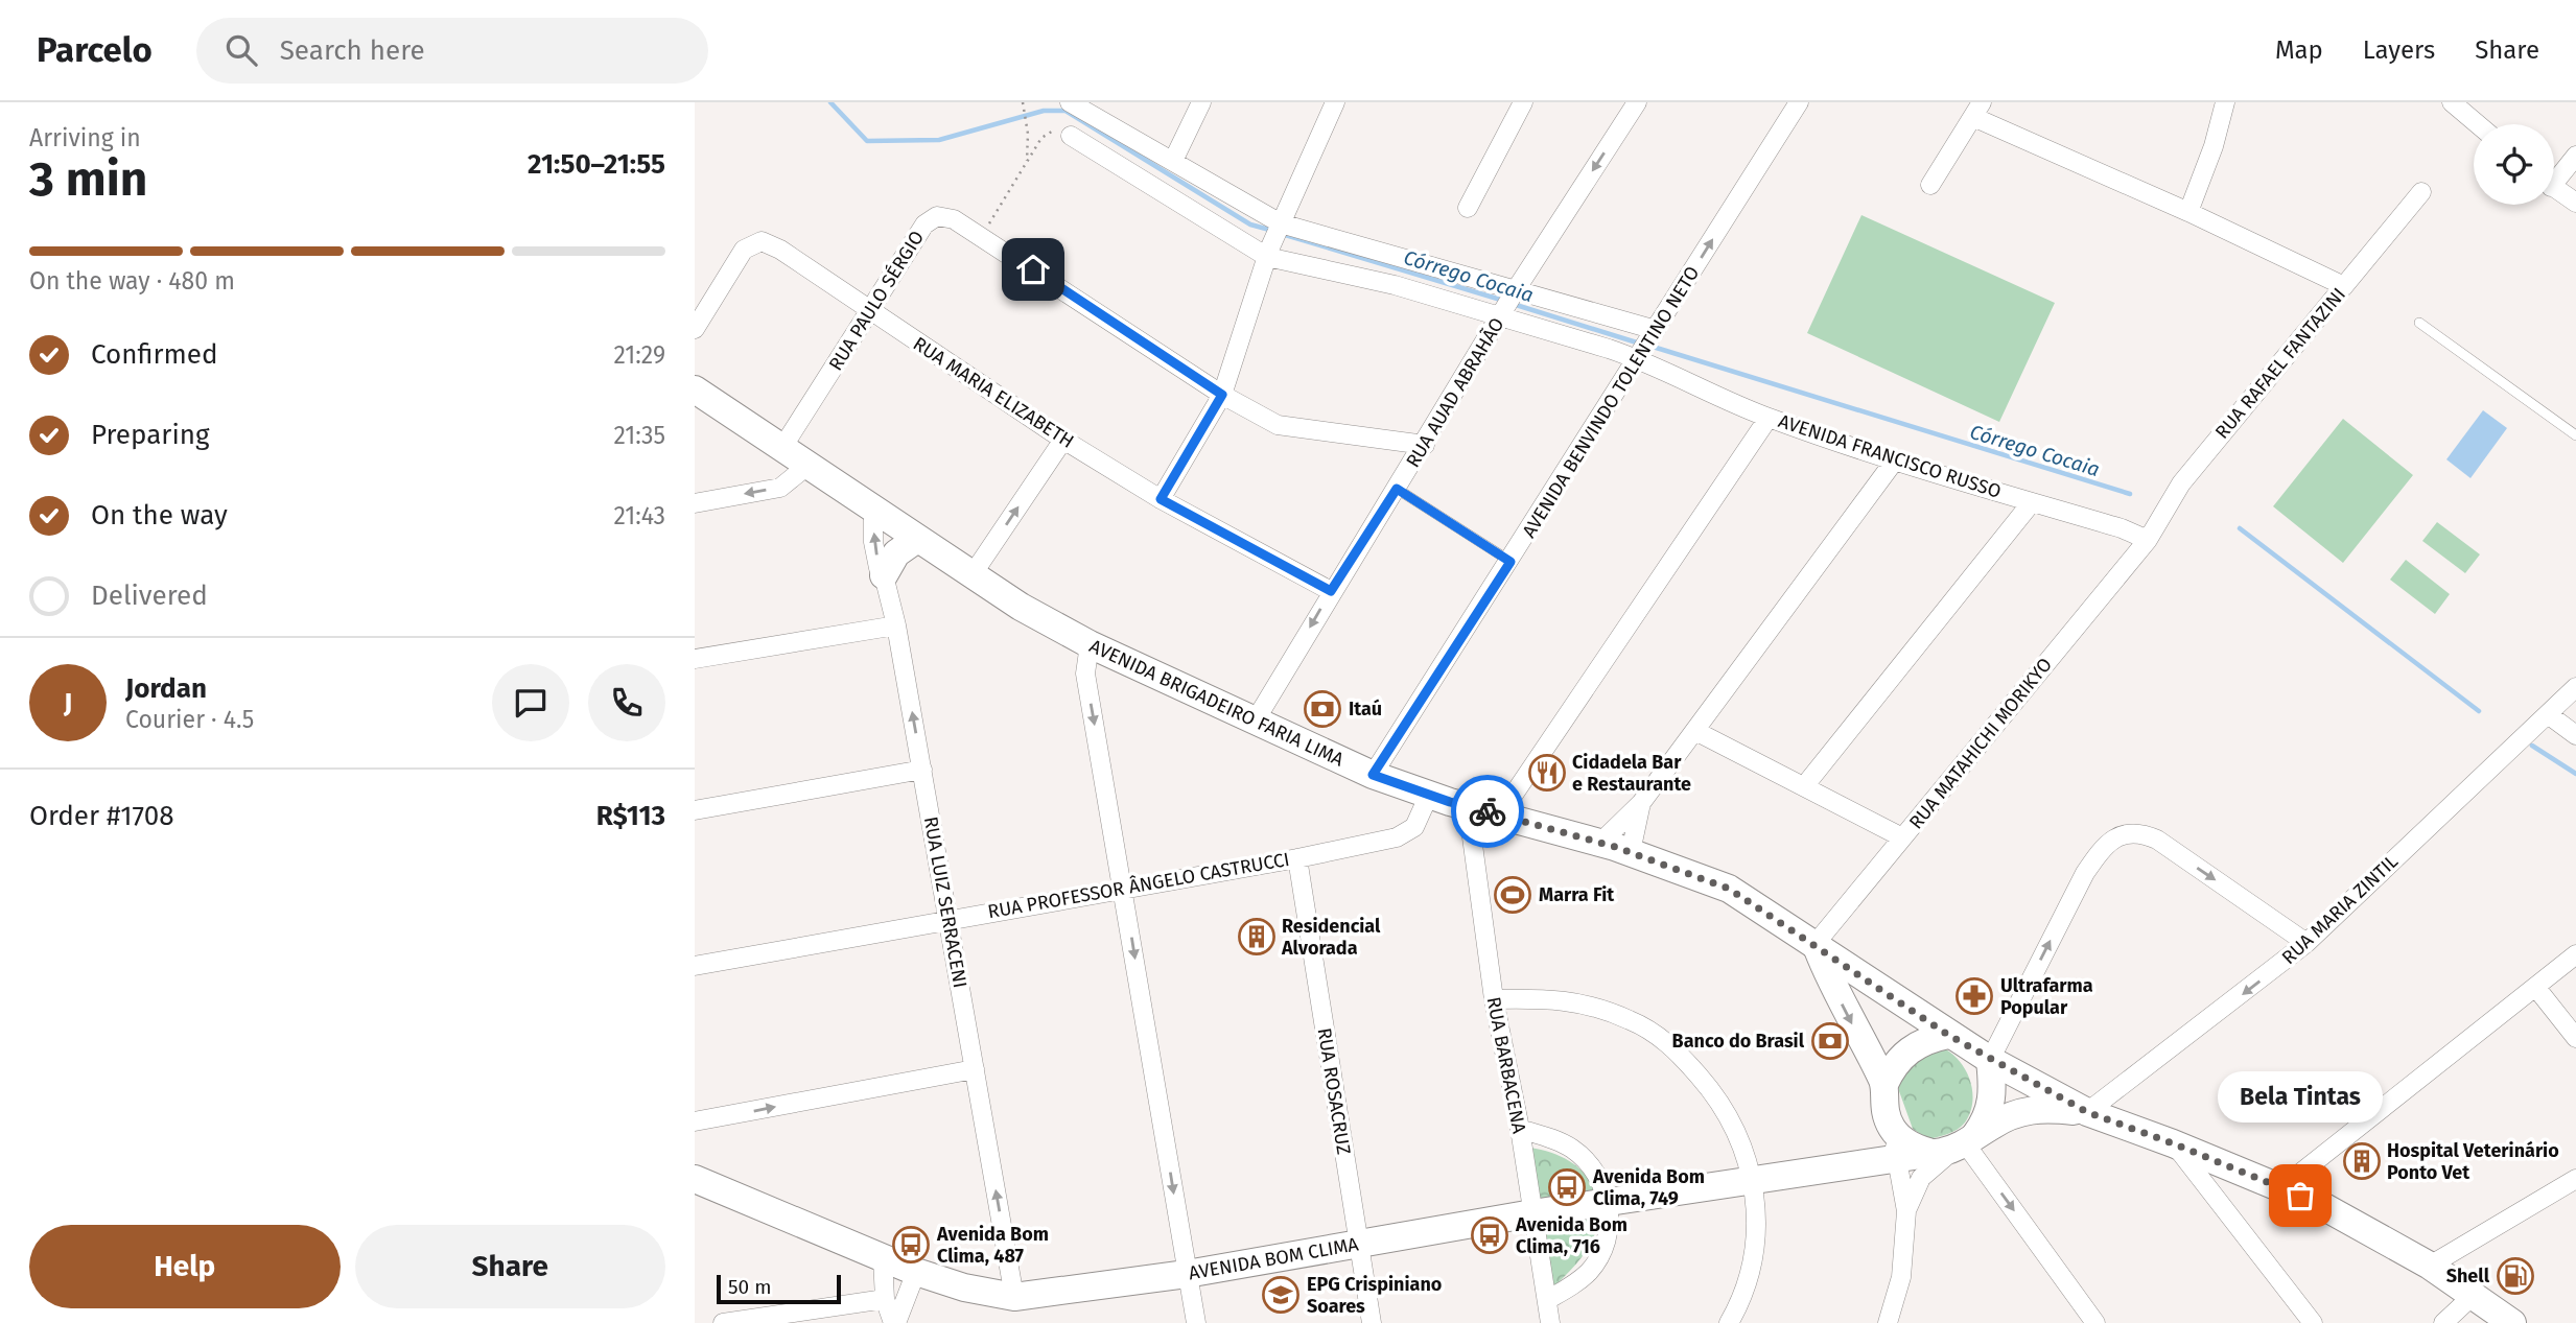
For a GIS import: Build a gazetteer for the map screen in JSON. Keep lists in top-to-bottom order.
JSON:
{
  "streets": {
    "main road": ["AVENIDA BRIGADEIRO FARIA LIMA", "AVENIDA BOM CLIMA"],
    "street": [
      "RUA PAULO SÉRGIO",
      "RUA RAFAEL FANTAZINI",
      "RUA MARIA ELIZABETH",
      "RUA AUAD ABRAHÃO",
      "AVENIDA BENVINDO TOLENTINO NETO",
      "AVENIDA FRANCISCO RUSSO",
      "RUA MATAHICHI MORIKYO",
      "RUA PROFESSOR ÂNGELO CASTRUCCI",
      "RUA LUIZ SERRACENI",
      "RUA MARIA ZINTIL",
      "RUA BARBACENA",
      "RUA ROSACRUZ"
    ]
  },
  "crossings": [
    ["RUA PAULO SÉRGIO", "RUA MARIA ELIZABETH"],
    ["RUA PAULO SÉRGIO", "RUA AUAD ABRAHÃO"],
    ["RUA PAULO SÉRGIO", "AVENIDA BRIGADEIRO FARIA LIMA"],
    ["RUA RAFAEL FANTAZINI", "AVENIDA FRANCISCO RUSSO"],
    ["RUA RAFAEL FANTAZINI", "RUA MATAHICHI MORIKYO"],
    ["RUA MARIA ELIZABETH", "RUA AUAD ABRAHÃO"],
    ["RUA AUAD ABRAHÃO", "AVENIDA FRANCISCO RUSSO"],
    ["RUA AUAD ABRAHÃO", "AVENIDA BRIGADEIRO FARIA LIMA"],
    ["AVENIDA BENVINDO TOLENTINO NETO", "AVENIDA FRANCISCO RUSSO"],
    ["AVENIDA BENVINDO TOLENTINO NETO", "AVENIDA BRIGADEIRO FARIA LIMA"],
    ["AVENIDA FRANCISCO RUSSO", "RUA MATAHICHI MORIKYO"],
    ["AVENIDA BRIGADEIRO FARIA LIMA", "RUA MATAHICHI MORIKYO"],
    ["AVENIDA BRIGADEIRO FARIA LIMA", "RUA PROFESSOR ÂNGELO CASTRUCCI"],
    ["AVENIDA BRIGADEIRO FARIA LIMA", "RUA LUIZ SERRACENI"],
    ["AVENIDA BRIGADEIRO FARIA LIMA", "RUA MARIA ZINTIL"],
    ["AVENIDA BRIGADEIRO FARIA LIMA", "RUA BARBACENA"],
    ["AVENIDA BRIGADEIRO FARIA LIMA", "AVENIDA BOM CLIMA"],
    ["RUA PROFESSOR ÂNGELO CASTRUCCI", "RUA LUIZ SERRACENI"],
    ["RUA PROFESSOR ÂNGELO CASTRUCCI", "RUA ROSACRUZ"],
    ["RUA LUIZ SERRACENI", "AVENIDA BOM CLIMA"],
    ["RUA MARIA ZINTIL", "AVENIDA BOM CLIMA"],
    ["RUA BARBACENA", "AVENIDA BOM CLIMA"],
    ["RUA ROSACRUZ", "AVENIDA BOM CLIMA"]
  ],
  "one_way": ["RUA LUIZ SERRACENI", "RUA MARIA ZINTIL"],
  "water": ["Córrego Cocaia"],
  "places": {
    "bank": ["Itaú", "Banco do Brasil"],
    "restaurant": ["Cidadela Bar e Restaurante"],
    "sports": ["Marra Fit"],
    "building": ["Residencial Alvorada", "Hospital Veterinário Ponto Vet"],
    "pharmacy": ["Ultrafarma Popular"],
    "bus stop": ["Avenida Bom Clima, 749", "Avenida Bom Clima, 716", "Avenida Bom Clima, 487"],
    "other": ["Bela Tintas"],
    "fuel station": ["Shell"],
    "school or university": ["EPG Crispiniano Soares"]
  },
  "scale_bar": "50 m",
  "page": {
    "header": "Parcelo",
    "search": "Search here",
    "nav": ["Map", "Layers", "Share"],
    "heading": ["3 min", "Arriving in", "21:50–21:55"],
    "panel": [
      "Jordan",
      "Courier · 4.5",
      "Order #1708",
      "R$113"
    ],
    "bar": "On the way · 480 m",
    "list": [
      ["Confirmed", "21:29"],
      ["Preparing", "21:35"],
      ["On the way", "21:43"],
      "Delivered"
    ],
    "round": "J",
    "bubble": "Bela Tintas",
    "buttons": ["Help", "Share"],
    "scale": "50 m"
  }
}
